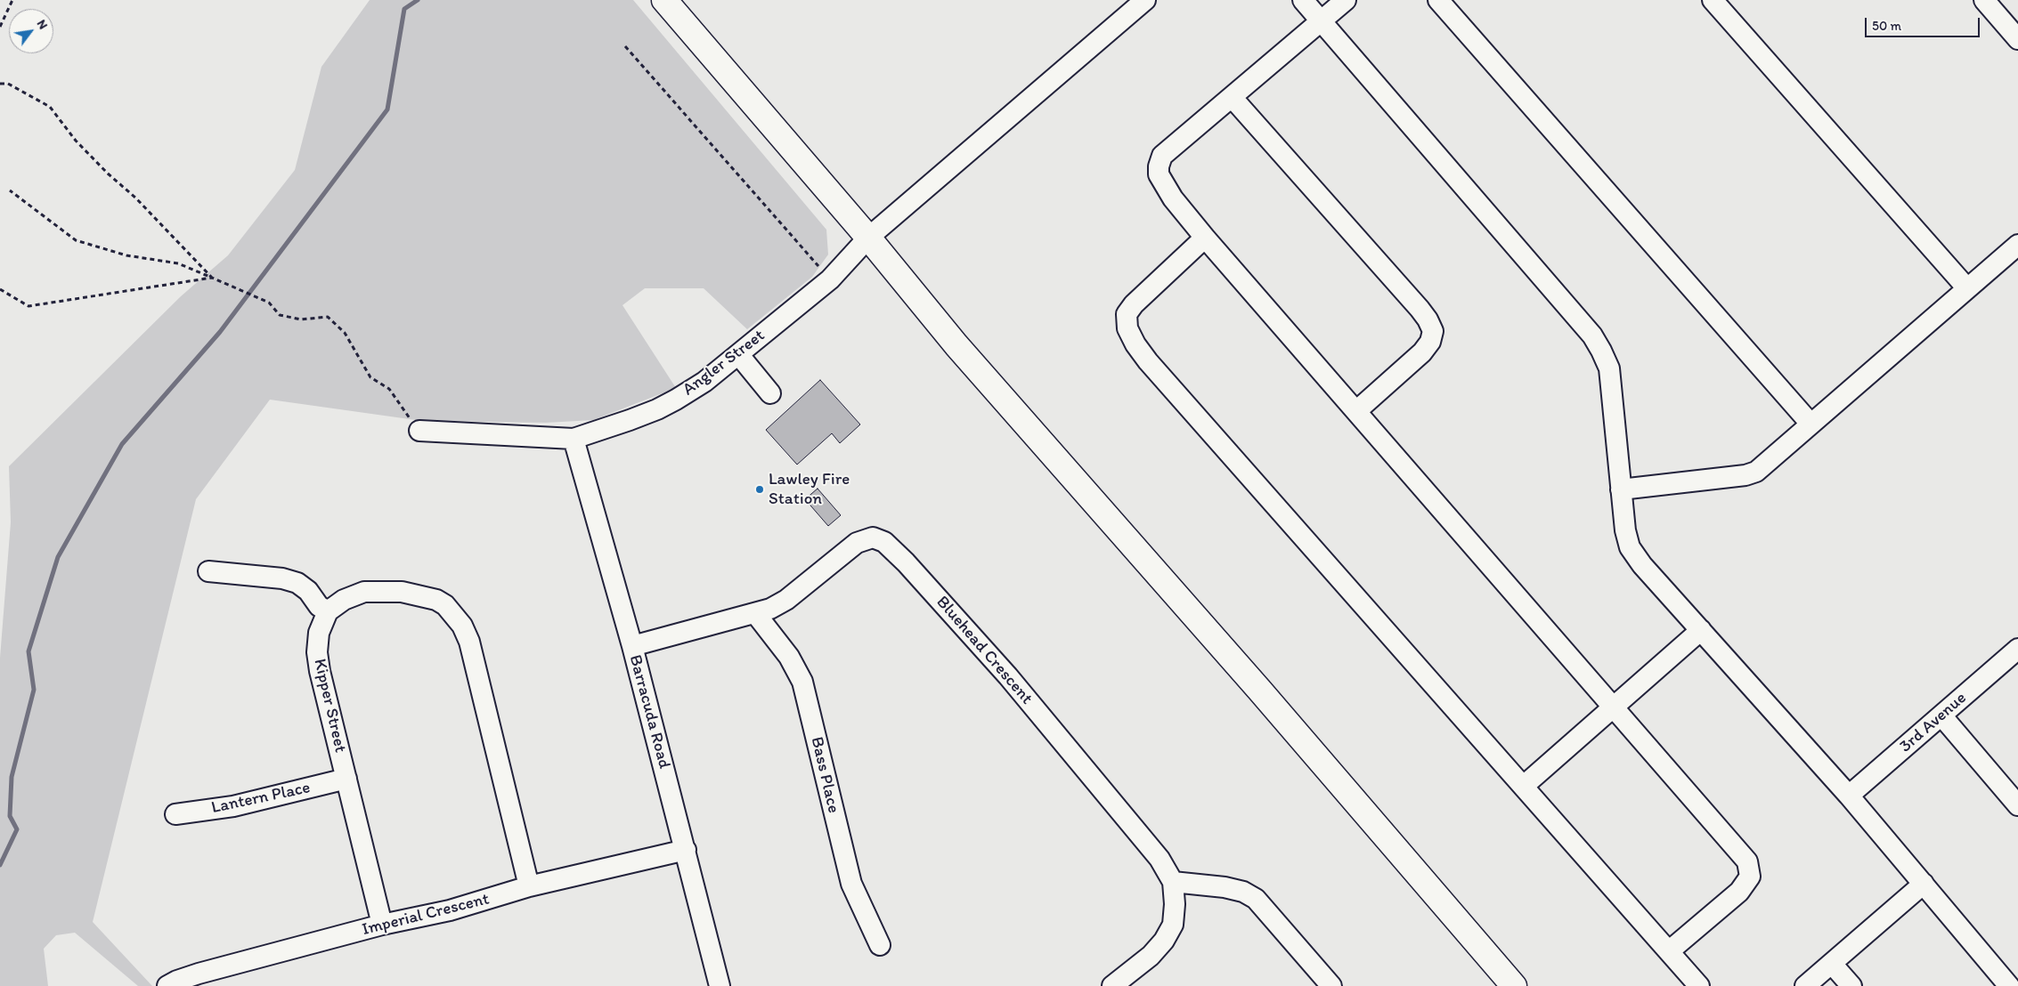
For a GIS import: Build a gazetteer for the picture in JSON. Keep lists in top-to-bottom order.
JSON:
{
  "streets": {
    "street": [
      "Angler Street",
      "Bluehead Crescent",
      "Kipper Street",
      "Barracuda Road",
      "3rd Avenue",
      "Bass Place",
      "Lantern Place",
      "Imperial Crescent"
    ]
  },
  "crossings": [
    ["Angler Street", "Barracuda Road"],
    ["Bluehead Crescent", "Barracuda Road"],
    ["Bluehead Crescent", "Bass Place"],
    ["Kipper Street", "Lantern Place"],
    ["Kipper Street", "Imperial Crescent"],
    ["Barracuda Road", "Imperial Crescent"]
  ],
  "places": ["Lawley Fire Station"],
  "scale_bar": "50 m",
  "north": "top right"
}
